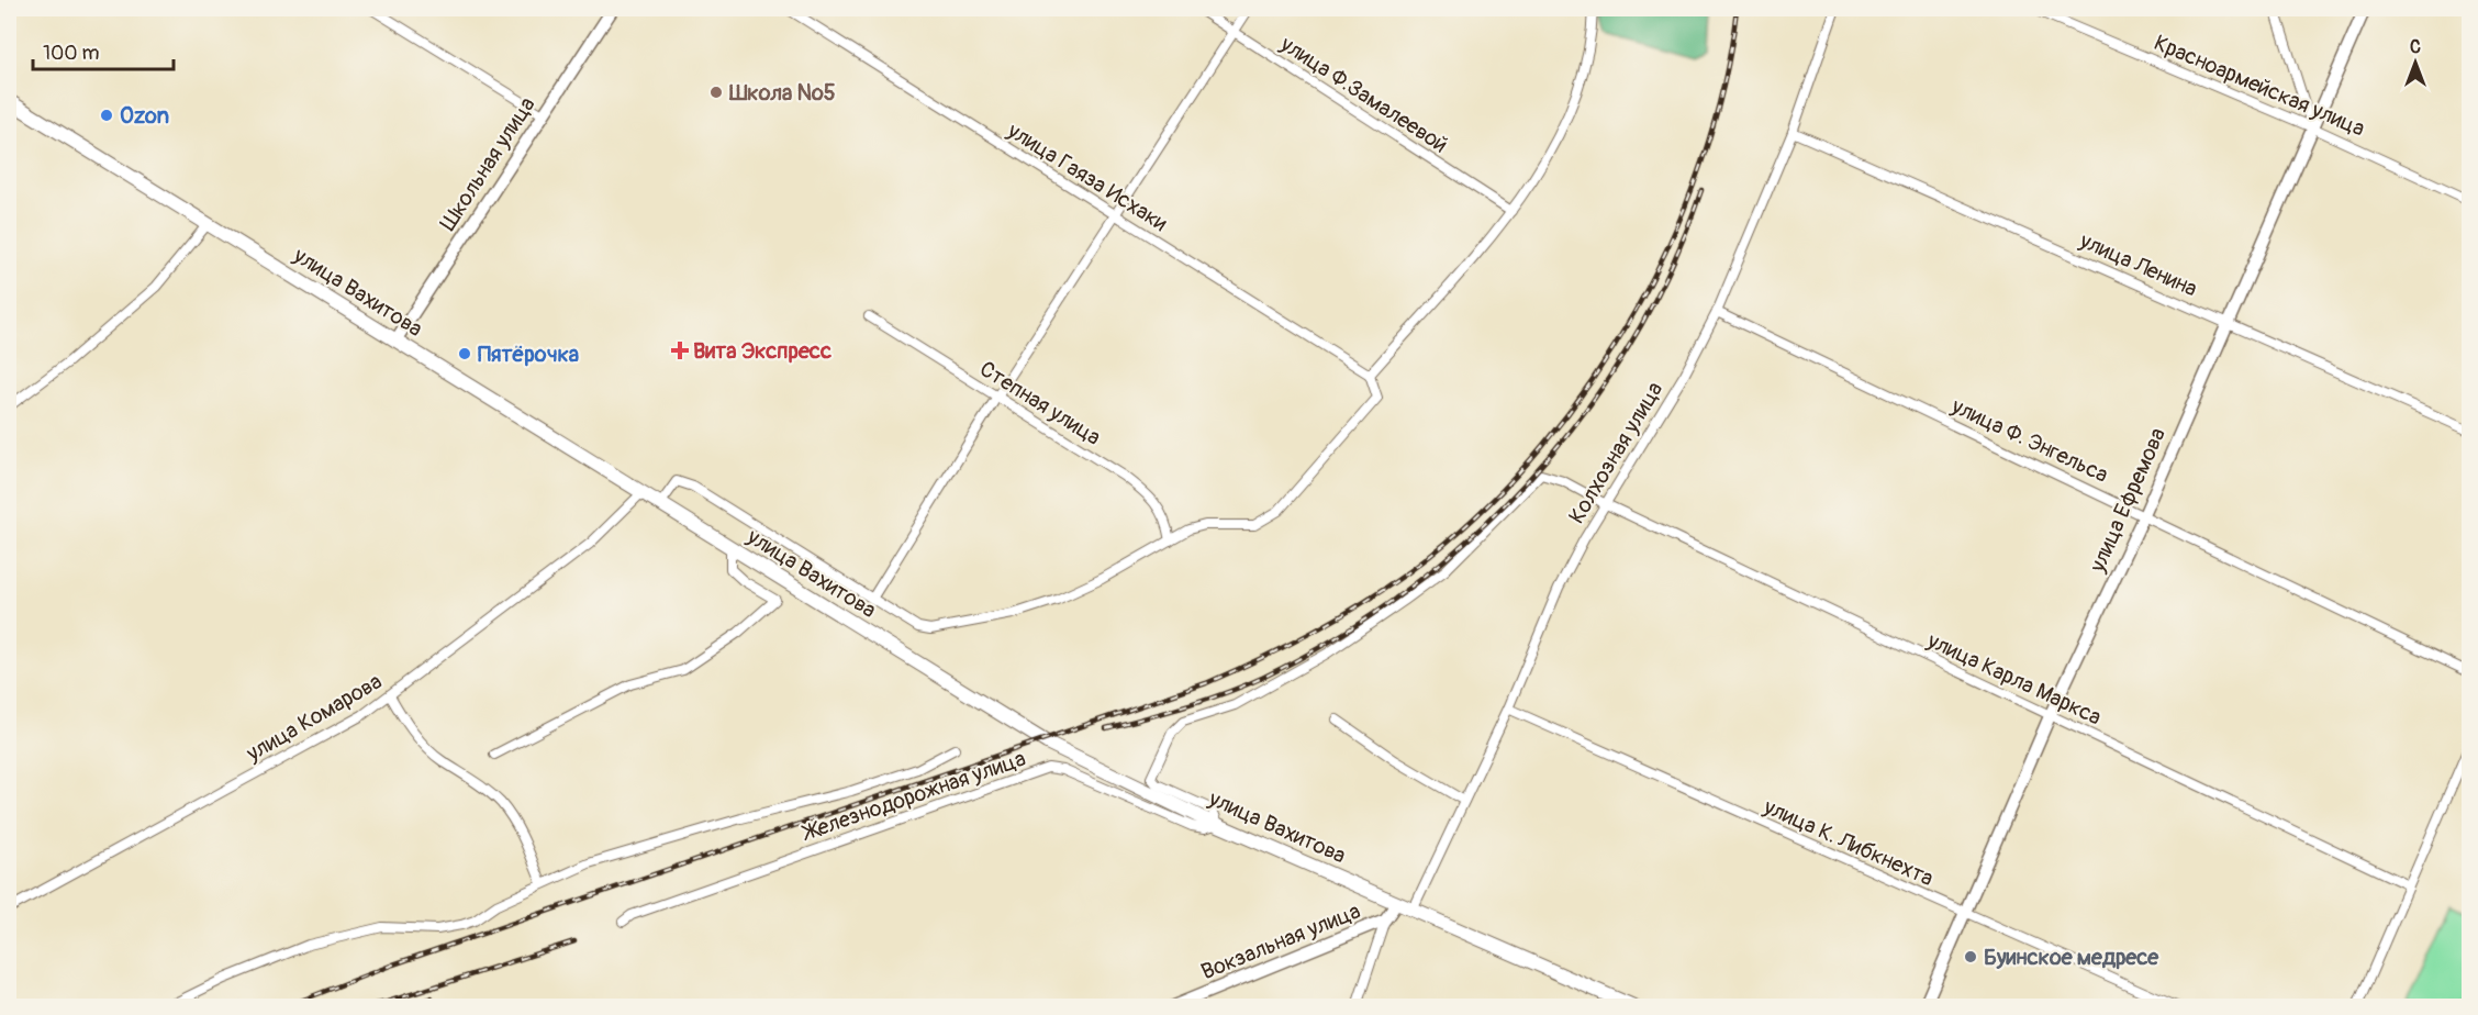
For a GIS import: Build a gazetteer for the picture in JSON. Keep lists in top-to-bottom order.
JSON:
{
  "streets": {
    "main road": ["улица Вахитова"],
    "street": [
      "Красноармейская улица",
      "улица Ф.Замалеевой",
      "Школьная улица",
      "улица Гаяза Исхаки",
      "улица Ленина",
      "Степная улица",
      "улица Ф. Энгельса",
      "Колхозная улица",
      "улица Ефремова",
      "улица Карла Маркса",
      "улица Комарова",
      "Железнодорожная улица",
      "улица К. Либкнехта",
      "Вокзальная улица"
    ]
  },
  "crossings": [
    ["Красноармейская улица", "улица Ефремова"],
    ["Школьная улица", "улица Вахитова"],
    ["улица Ленина", "Колхозная улица"],
    ["улица Ленина", "улица Ефремова"],
    ["улица Вахитова", "Колхозная улица"],
    ["улица Вахитова", "улица Карла Маркса"],
    ["улица Вахитова", "улица Комарова"],
    ["улица Вахитова", "Железнодорожная улица"],
    ["улица Вахитова", "Вокзальная улица"],
    ["улица Ф. Энгельса", "Колхозная улица"],
    ["улица Ф. Энгельса", "улица Ефремова"],
    ["Колхозная улица", "улица Карла Маркса"],
    ["Колхозная улица", "улица К. Либкнехта"],
    ["улица Ефремова", "улица Карла Маркса"],
    ["улица Ефремова", "улица К. Либкнехта"],
    ["улица Карла Маркса", "Железнодорожная улица"]
  ],
  "places": {
    "other": [
      "Школа №5",
      "Ozon",
      "Пятёрочка",
      "Буинское медресе"
    ],
    "health": ["Вита Экспресс"]
  },
  "scale_bar": "100 m",
  "north": "top"
}
